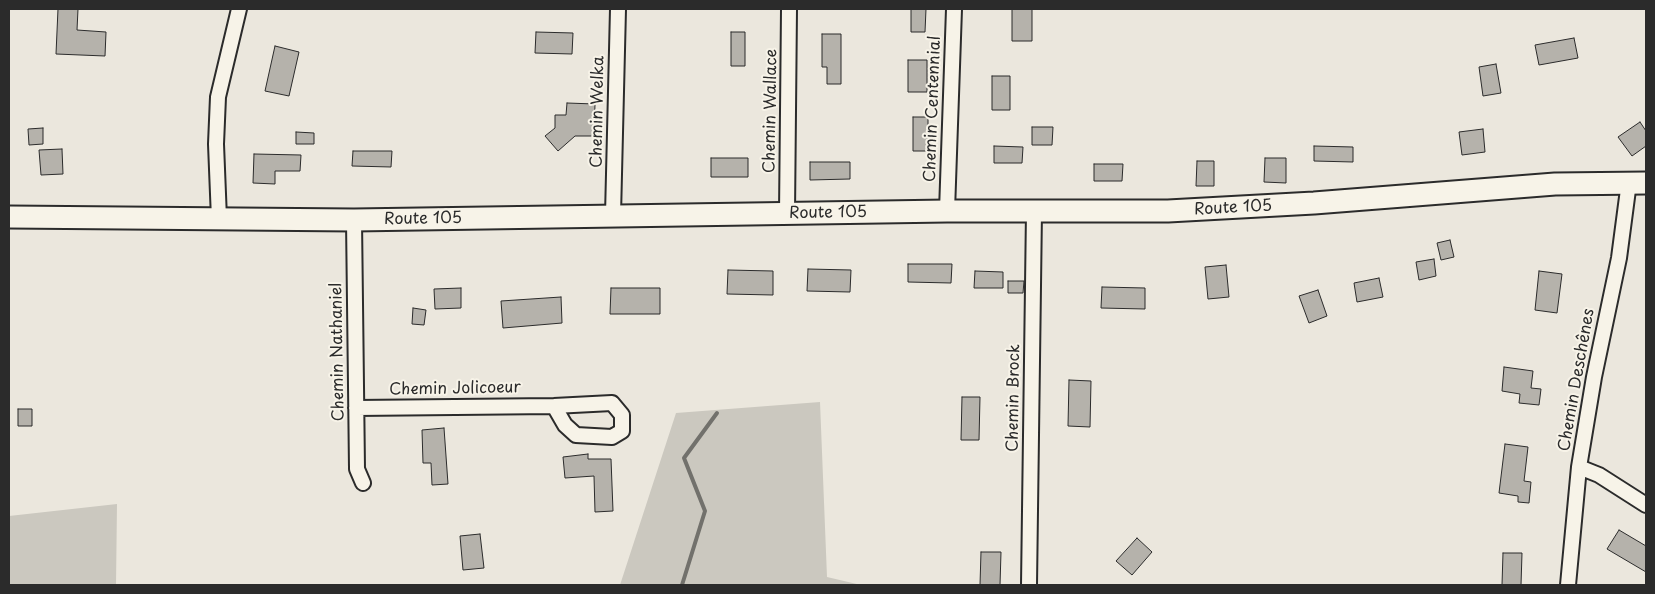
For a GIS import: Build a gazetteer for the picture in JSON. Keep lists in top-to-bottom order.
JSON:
{
  "streets": {
    "main road": ["Route 105"],
    "street": [
      "Chemin Centennial",
      "Chemin Wallace",
      "Chemin Welka",
      "Chemin Nathaniel",
      "Chemin Deschênes",
      "Chemin Jolicoeur",
      "Chemin Brock"
    ]
  },
  "crossings": [
    ["Chemin Centennial", "Route 105"],
    ["Chemin Wallace", "Route 105"],
    ["Chemin Welka", "Route 105"],
    ["Route 105", "Chemin Nathaniel"],
    ["Route 105", "Chemin Deschênes"],
    ["Route 105", "Chemin Brock"],
    ["Chemin Nathaniel", "Chemin Jolicoeur"]
  ]
}
